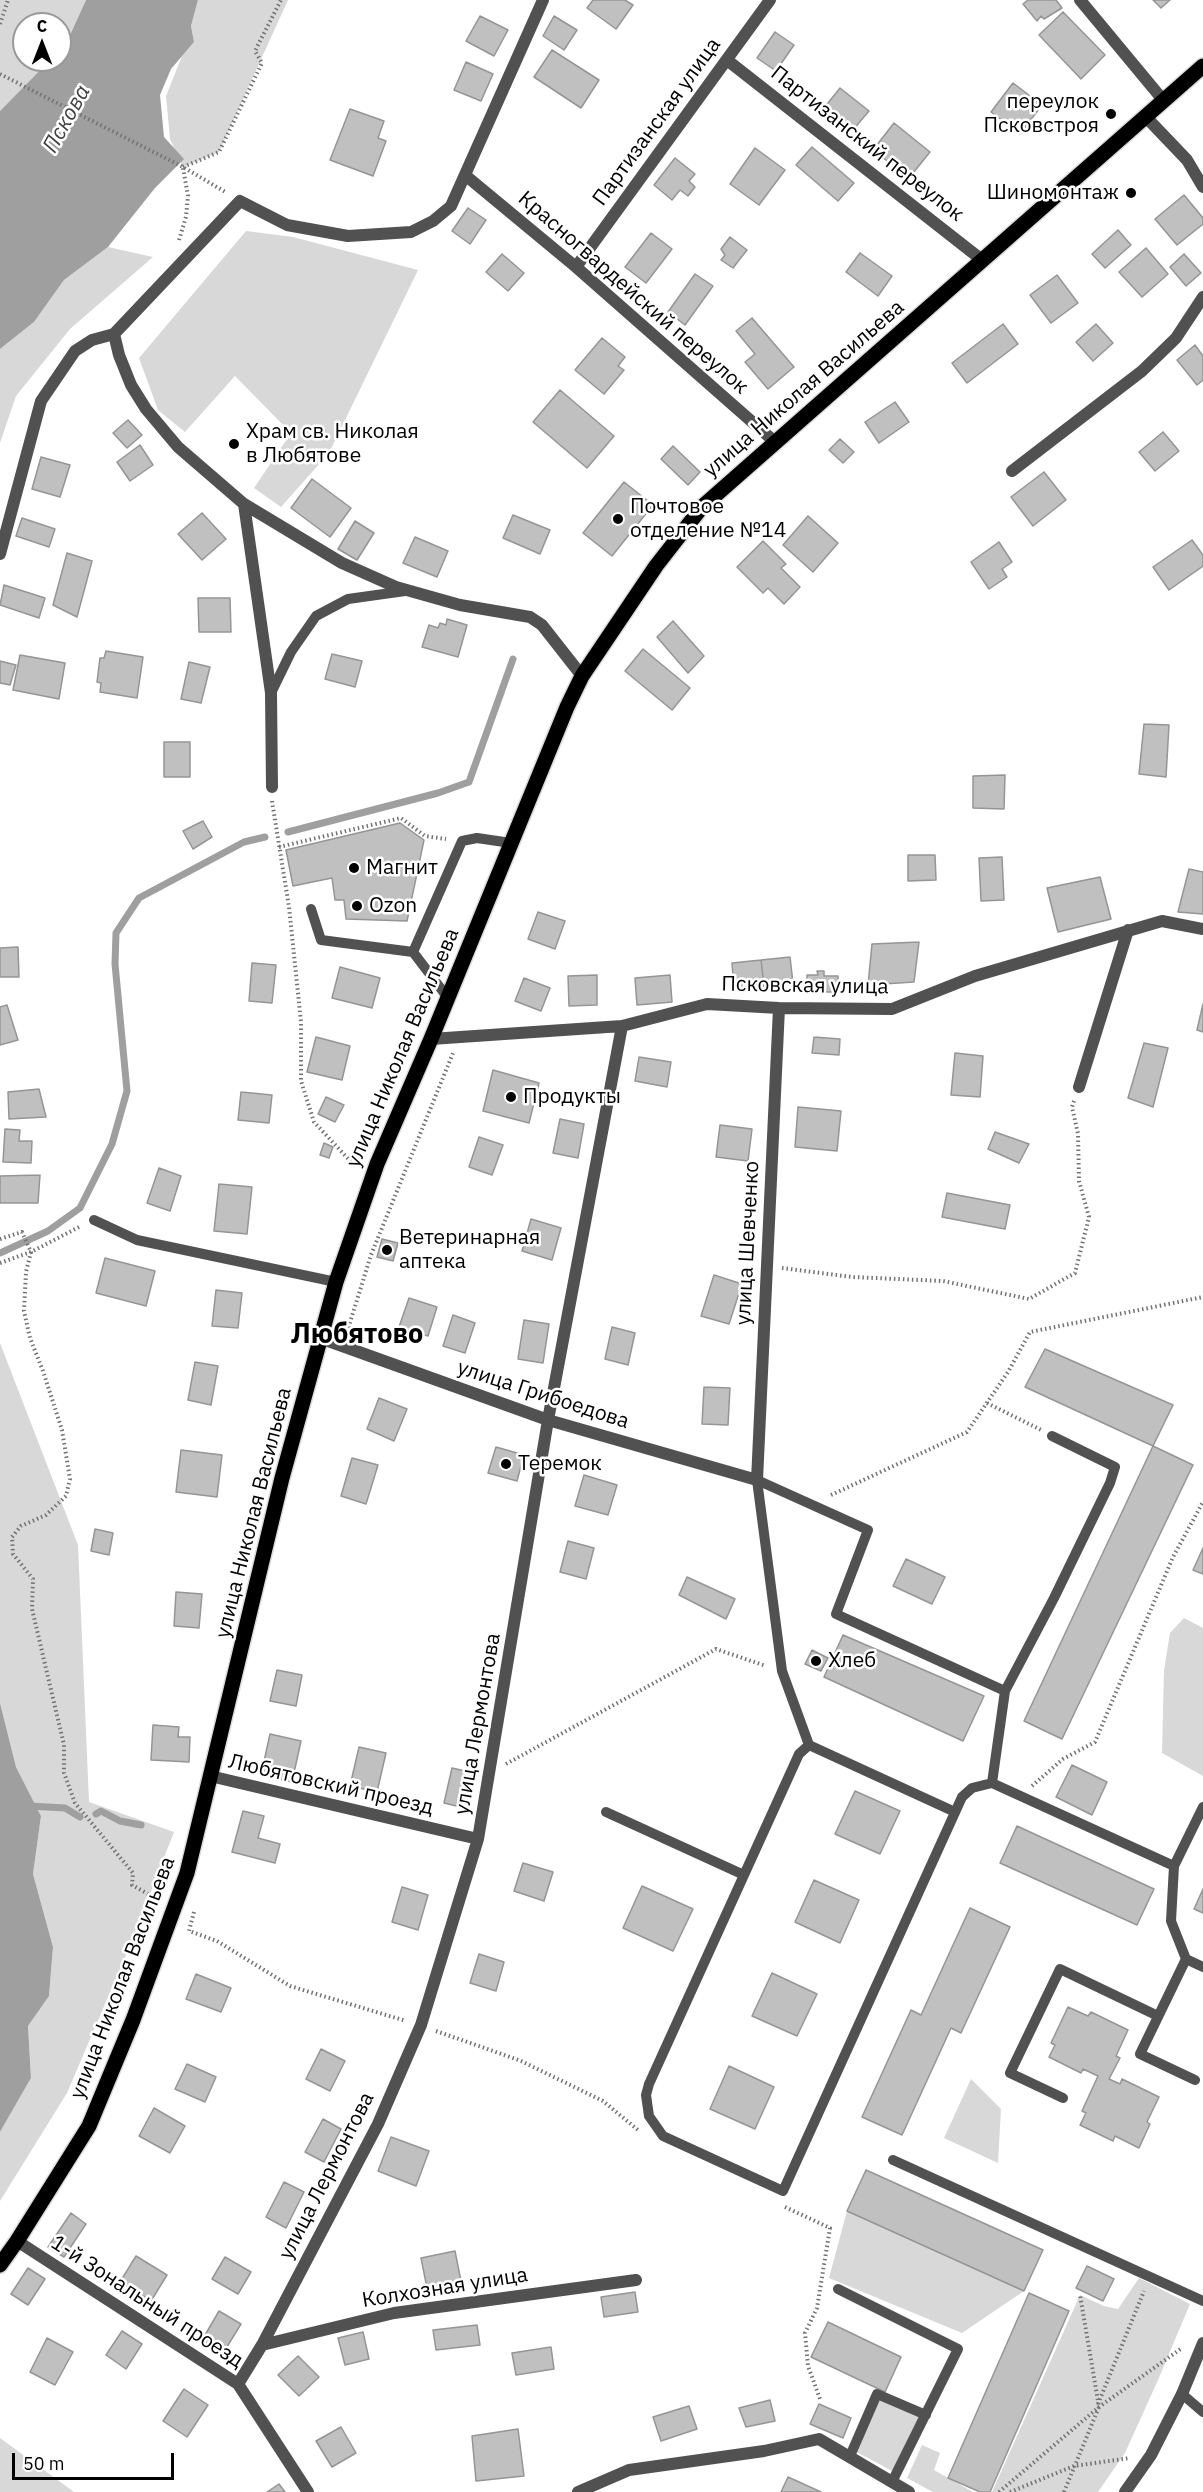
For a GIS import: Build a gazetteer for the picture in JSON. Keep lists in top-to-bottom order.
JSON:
{
  "streets": {
    "main road": ["улица Николая Васильева"],
    "street": [
      "Партизанская улица",
      "Партизанский переулок",
      "Красногвардейский переулок",
      "Псковская улица",
      "улица Шевченко",
      "улица Грибоедова",
      "улица Лермонтова",
      "Любятовский проезд",
      "Колхозная улица",
      "1-й Зональный проезд"
    ]
  },
  "crossings": [
    ["Партизанская улица", "Партизанский переулок"],
    ["Партизанская улица", "Красногвардейский переулок"],
    ["Партизанский переулок", "улица Николая Васильева"],
    ["Красногвардейский переулок", "улица Николая Васильева"],
    ["улица Николая Васильева", "Псковская улица"],
    ["улица Николая Васильева", "улица Грибоедова"],
    ["улица Николая Васильева", "Любятовский проезд"],
    ["улица Николая Васильева", "1-й Зональный проезд"],
    ["Псковская улица", "улица Шевченко"],
    ["Псковская улица", "улица Лермонтова"],
    ["улица Шевченко", "улица Грибоедова"],
    ["улица Грибоедова", "улица Лермонтова"],
    ["улица Лермонтова", "Любятовский проезд"],
    ["улица Лермонтова", "Колхозная улица"],
    ["улица Лермонтова", "1-й Зональный проезд"]
  ],
  "districts": ["Любятово"],
  "water": ["Пскова"],
  "places": [
    "переулок Псковстроя",
    "Шиномонтаж",
    "Храм св. Николая в Любятове",
    "Почтовое отделение №14",
    "Магнит",
    "Ozon",
    "Продукты",
    "Ветеринарная аптека",
    "Теремок",
    "Хлеб"
  ],
  "scale_bar": "50 m",
  "north": "top"
}
